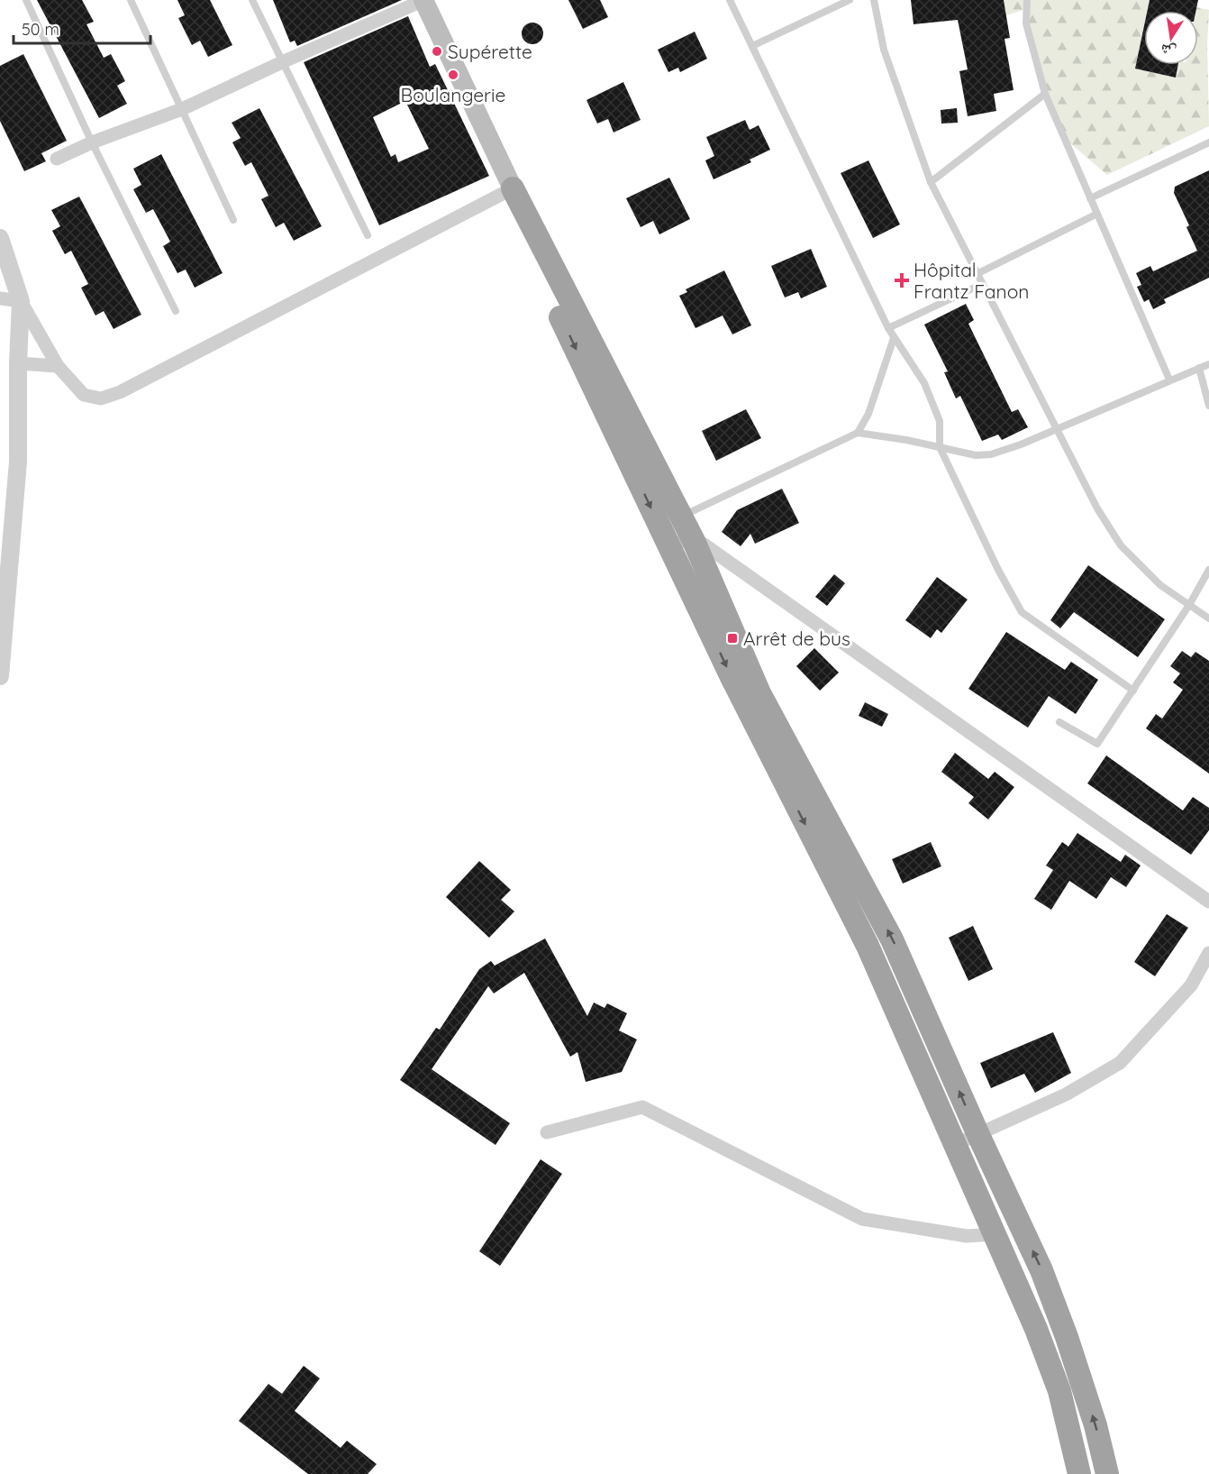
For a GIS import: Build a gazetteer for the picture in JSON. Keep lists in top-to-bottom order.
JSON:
{
  "places": {
    "other": ["Supérette", "Boulangerie"],
    "health": ["Hôpital Frantz Fanon"],
    "transit": ["Arrêt de bus"]
  },
  "scale_bar": "50 m",
  "north": "bottom"
}
